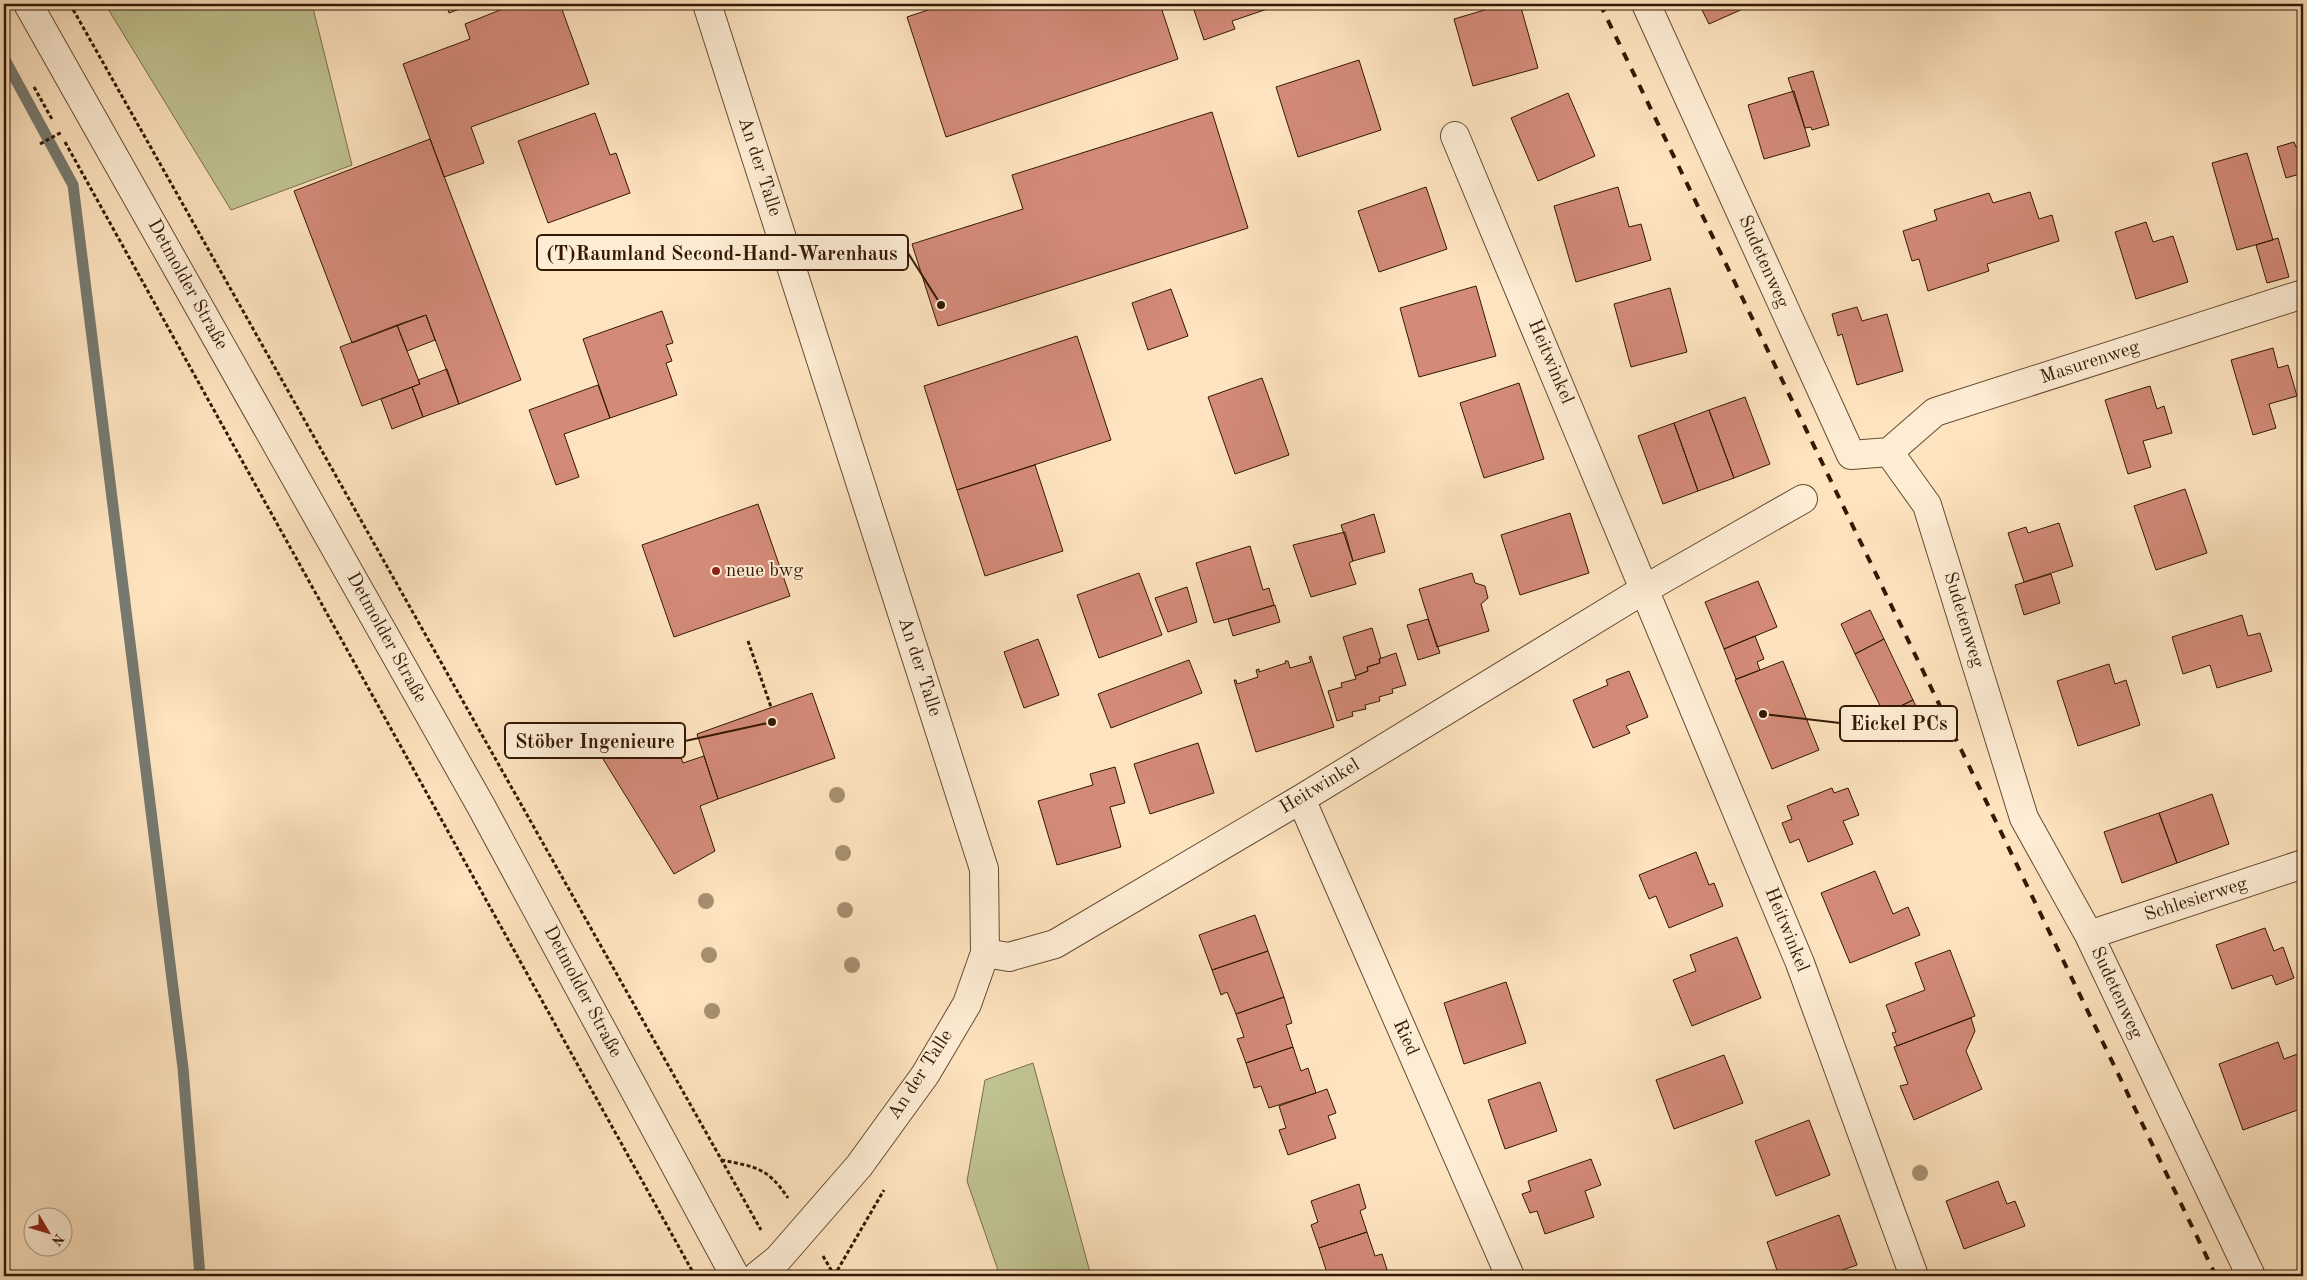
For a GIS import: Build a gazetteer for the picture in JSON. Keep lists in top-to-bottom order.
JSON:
{
  "streets": {
    "street": [
      "An der Talle",
      "Sudetenweg",
      "Detmolder Straße",
      "Heitwinkel",
      "Masurenweg",
      "Schlesierweg",
      "Ried"
    ]
  },
  "crossings": [
    ["An der Talle", "Heitwinkel"],
    ["Sudetenweg", "Masurenweg"],
    ["Sudetenweg", "Schlesierweg"],
    ["Heitwinkel", "Ried"]
  ],
  "places": [
    "(T)Raumland Second-Hand-Warenhaus",
    "neue bwg",
    "Eickel PCs",
    "Stöber Ingenieure"
  ],
  "north": "bottom right"
}
